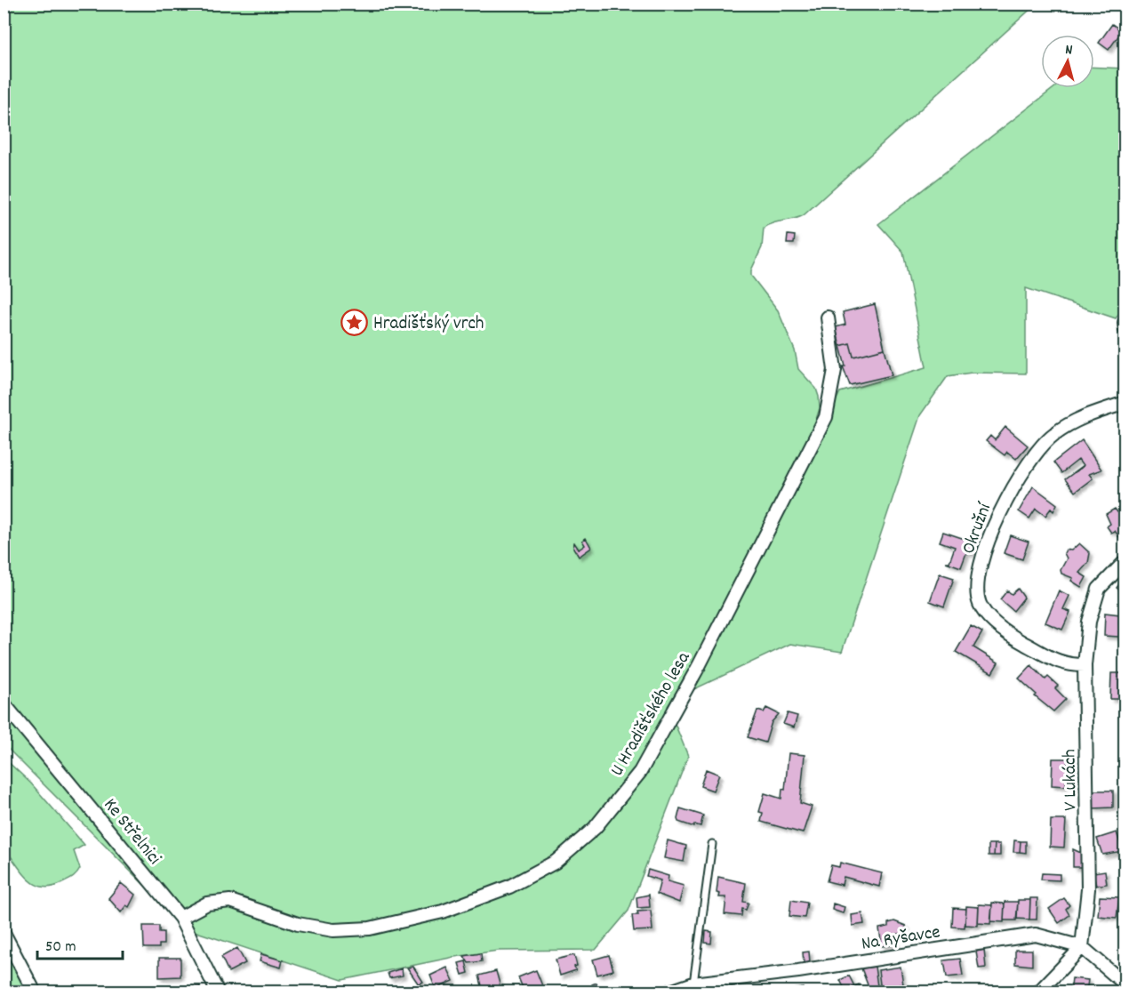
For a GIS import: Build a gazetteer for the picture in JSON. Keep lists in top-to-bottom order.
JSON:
{
  "streets": {
    "street": [
      "Okružní",
      "U Hradišťského lesa",
      "V Lukách",
      "Ke Střelnici",
      "Na Ryšavce"
    ]
  },
  "crossings": [
    ["Okružní", "V Lukách"],
    ["U Hradišťského lesa", "Ke Střelnici"],
    ["V Lukách", "Na Ryšavce"]
  ],
  "places": {
    "place": ["Hradišťský vrch"]
  },
  "scale_bar": "50 m",
  "north": "top"
}
